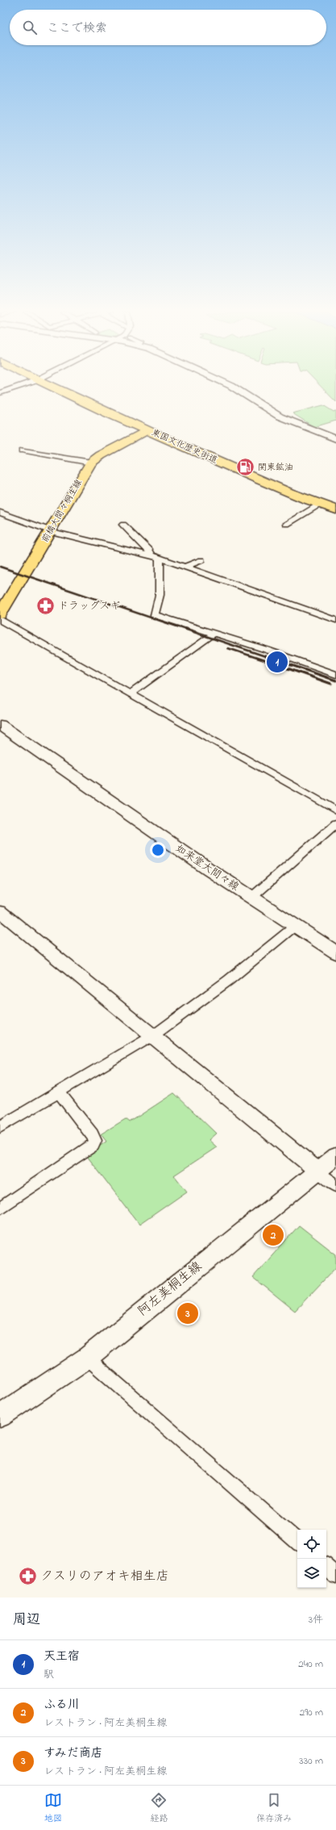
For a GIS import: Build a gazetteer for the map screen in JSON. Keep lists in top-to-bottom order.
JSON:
{
  "streets": {
    "highway": ["東国文化歴史街道"],
    "main road": ["前橋大間々桐生線", "如来堂大間々線", "阿左美桐生線"]
  },
  "crossings": [
    ["東国文化歴史街道", "前橋大間々桐生線"]
  ],
  "places": {
    "fuel station": ["関東鉱油"],
    "pharmacy": ["ドラッグスギ", "クスリのアオキ相生店"]
  },
  "page": {
    "search": "ここで検索",
    "pins": ["1", "2", "3"],
    "heading": ["周辺", "3件"],
    "list": [
      {
        "mark": "1",
        "name": "天王宿",
        "note": "駅",
        "value": "240 m"
      },
      {
        "mark": "2",
        "name": "ふる川",
        "note": "レストラン · 阿左美桐生線",
        "value": "290 m"
      },
      {
        "mark": "3",
        "name": "すみだ商店",
        "note": "レストラン · 阿左美桐生線",
        "value": "330 m"
      }
    ],
    "nav": ["地図", "経路", "保存済み"]
  }
}
